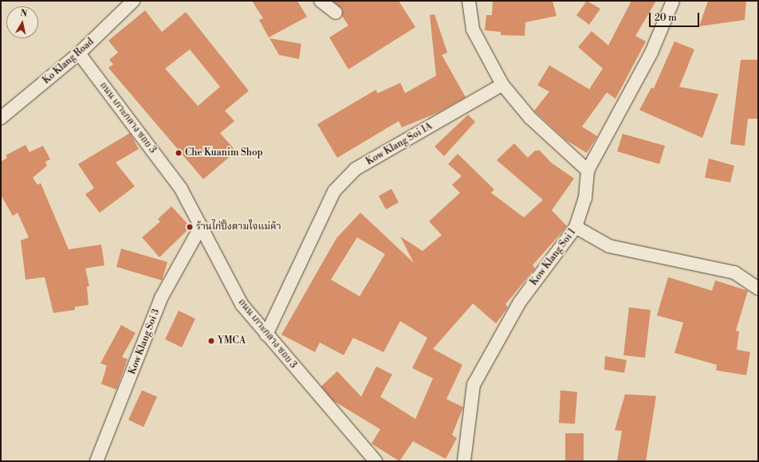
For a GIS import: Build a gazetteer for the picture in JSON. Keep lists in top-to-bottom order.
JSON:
{
  "streets": {
    "street": [
      "Ko Klang Road",
      "ถนน เกาะกลาง ซอย 3",
      "Kow Klang Soi 1A",
      "Kow Klang Soi 1",
      "Kow Klang Soi 3"
    ]
  },
  "crossings": [
    ["Ko Klang Road", "ถนน เกาะกลาง ซอย 3"],
    ["ถนน เกาะกลาง ซอย 3", "Kow Klang Soi 1A"],
    ["ถนน เกาะกลาง ซอย 3", "Kow Klang Soi 3"]
  ],
  "places": ["Che Kuanim Shop", "ร้านไก่ปิ้งตามใจแม่ค้า", "YMCA"],
  "scale_bar": "20 m",
  "north": "top"
}
